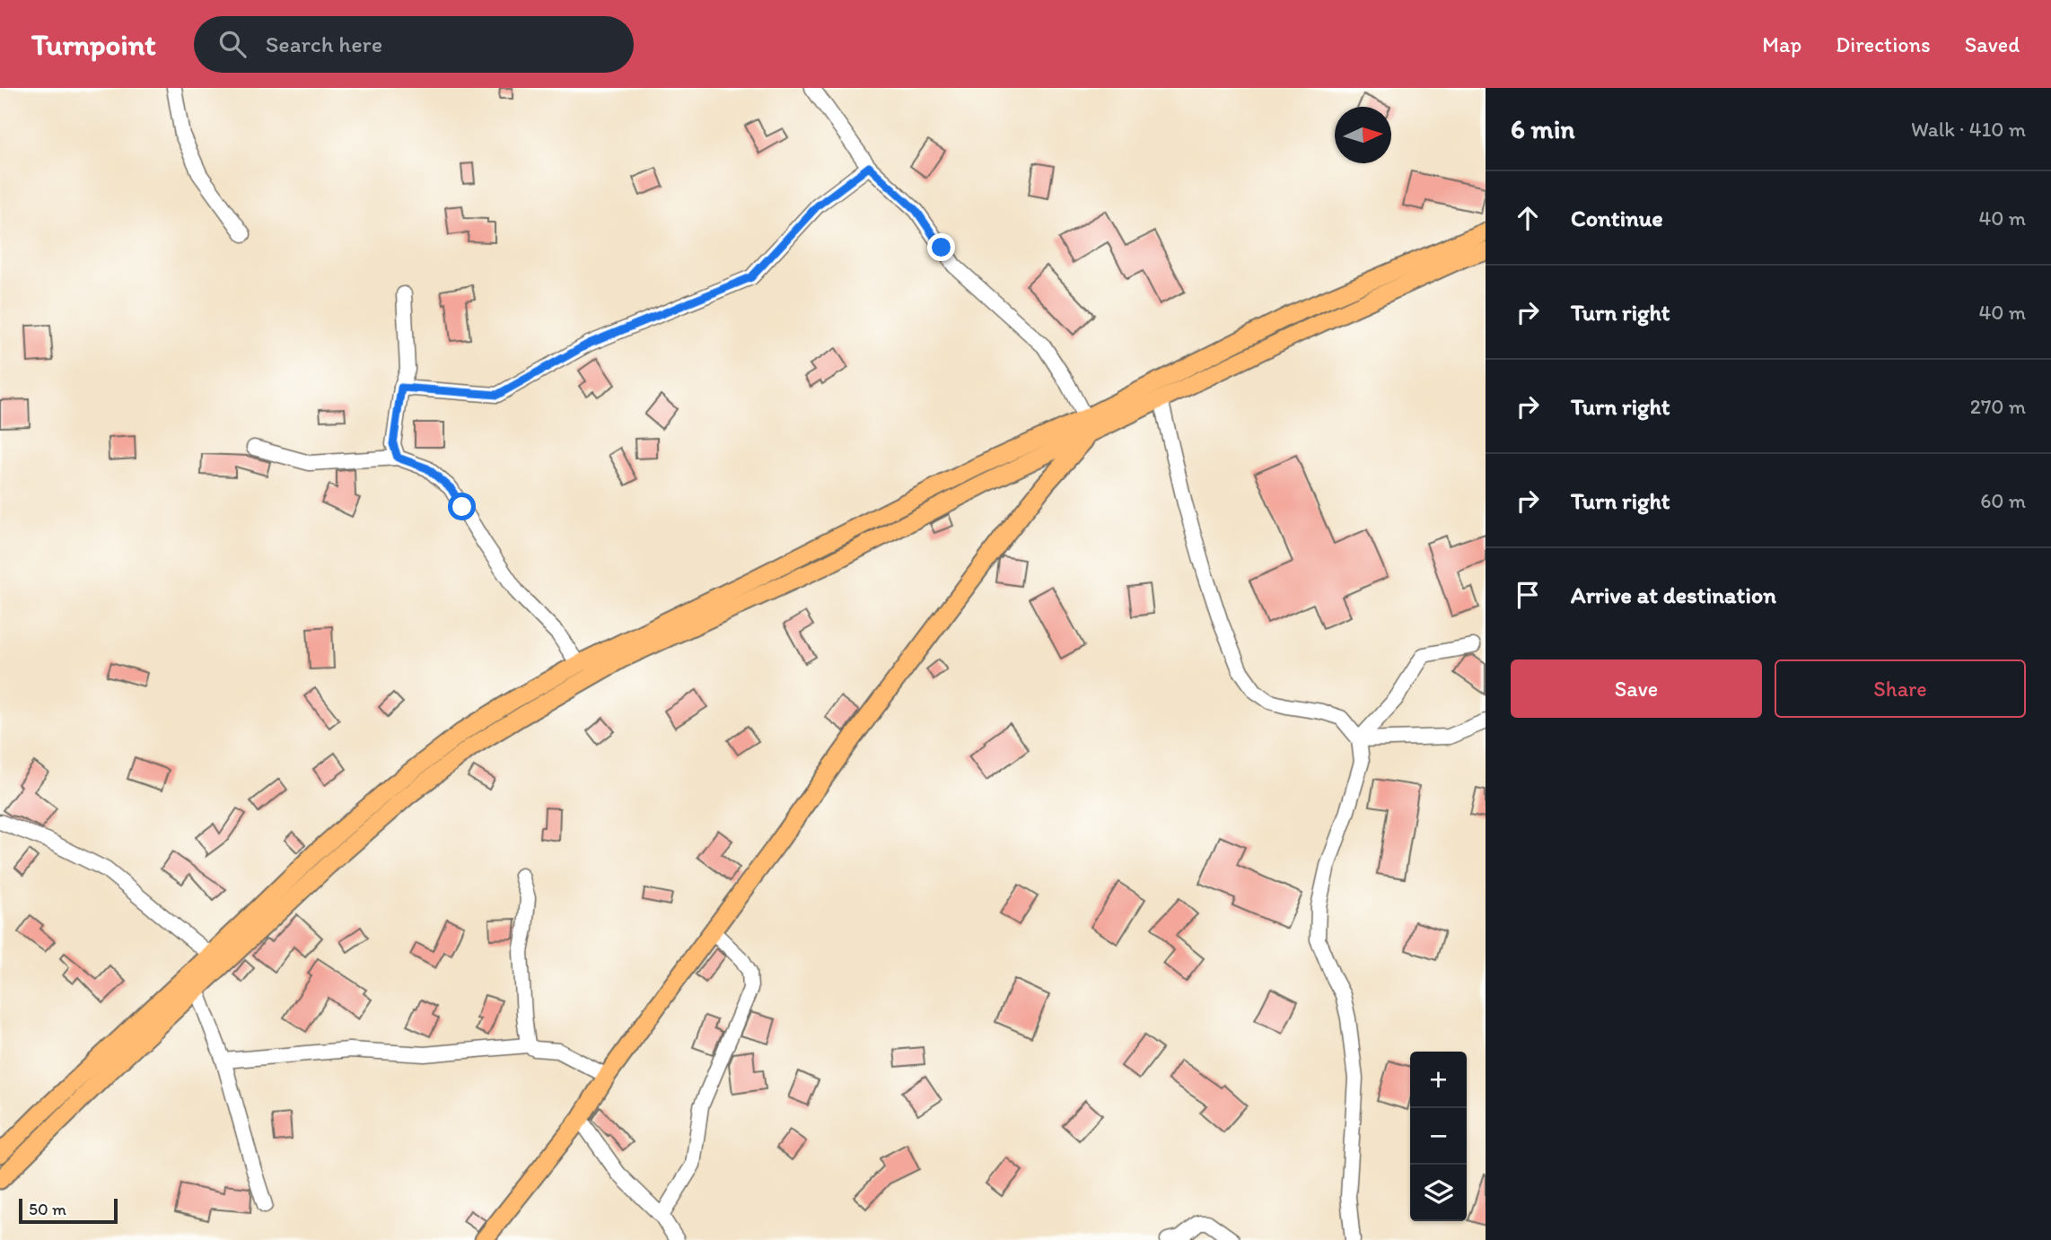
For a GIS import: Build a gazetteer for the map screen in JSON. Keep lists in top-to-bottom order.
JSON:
{
  "scale_bar": "50 m",
  "north": "right",
  "page": {
    "header": "Turnpoint",
    "search": "Search here",
    "nav": ["Map", "Directions", "Saved"],
    "heading": ["6 min", "Walk · 410 m"],
    "list": [
      ["Continue", "40 m"],
      ["Turn right", "40 m"],
      ["Turn right", "270 m"],
      ["Turn right", "60 m"],
      "Arrive at destination"
    ],
    "buttons": ["Save", "Share"],
    "map_buttons": ["+", "−"],
    "scale": "50 m"
  }
}
